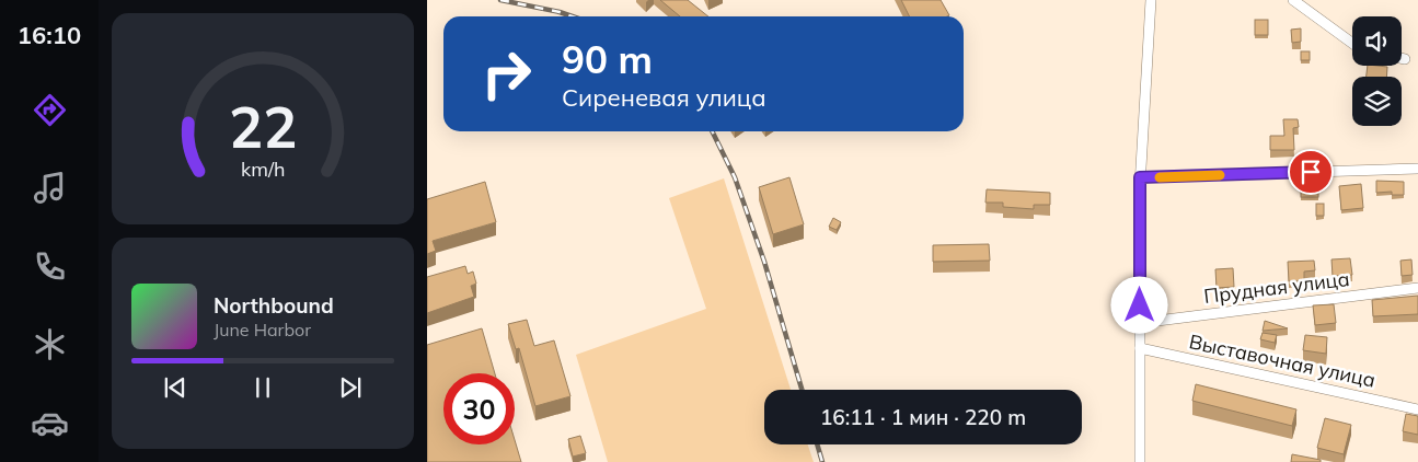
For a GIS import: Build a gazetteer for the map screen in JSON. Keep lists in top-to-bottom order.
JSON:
{
  "streets": {
    "street": ["Прудная улица", "Выставочная улица"]
  },
  "page": {
    "tabs": "16:10",
    "turn": ["90 m", "Сиреневая улица"],
    "song": ["Northbound", "June Harbor"],
    "limit": "30",
    "trip": "16:11 · 1 мин · 220 m",
    "gauge": ["22", "km/h"]
  }
}
